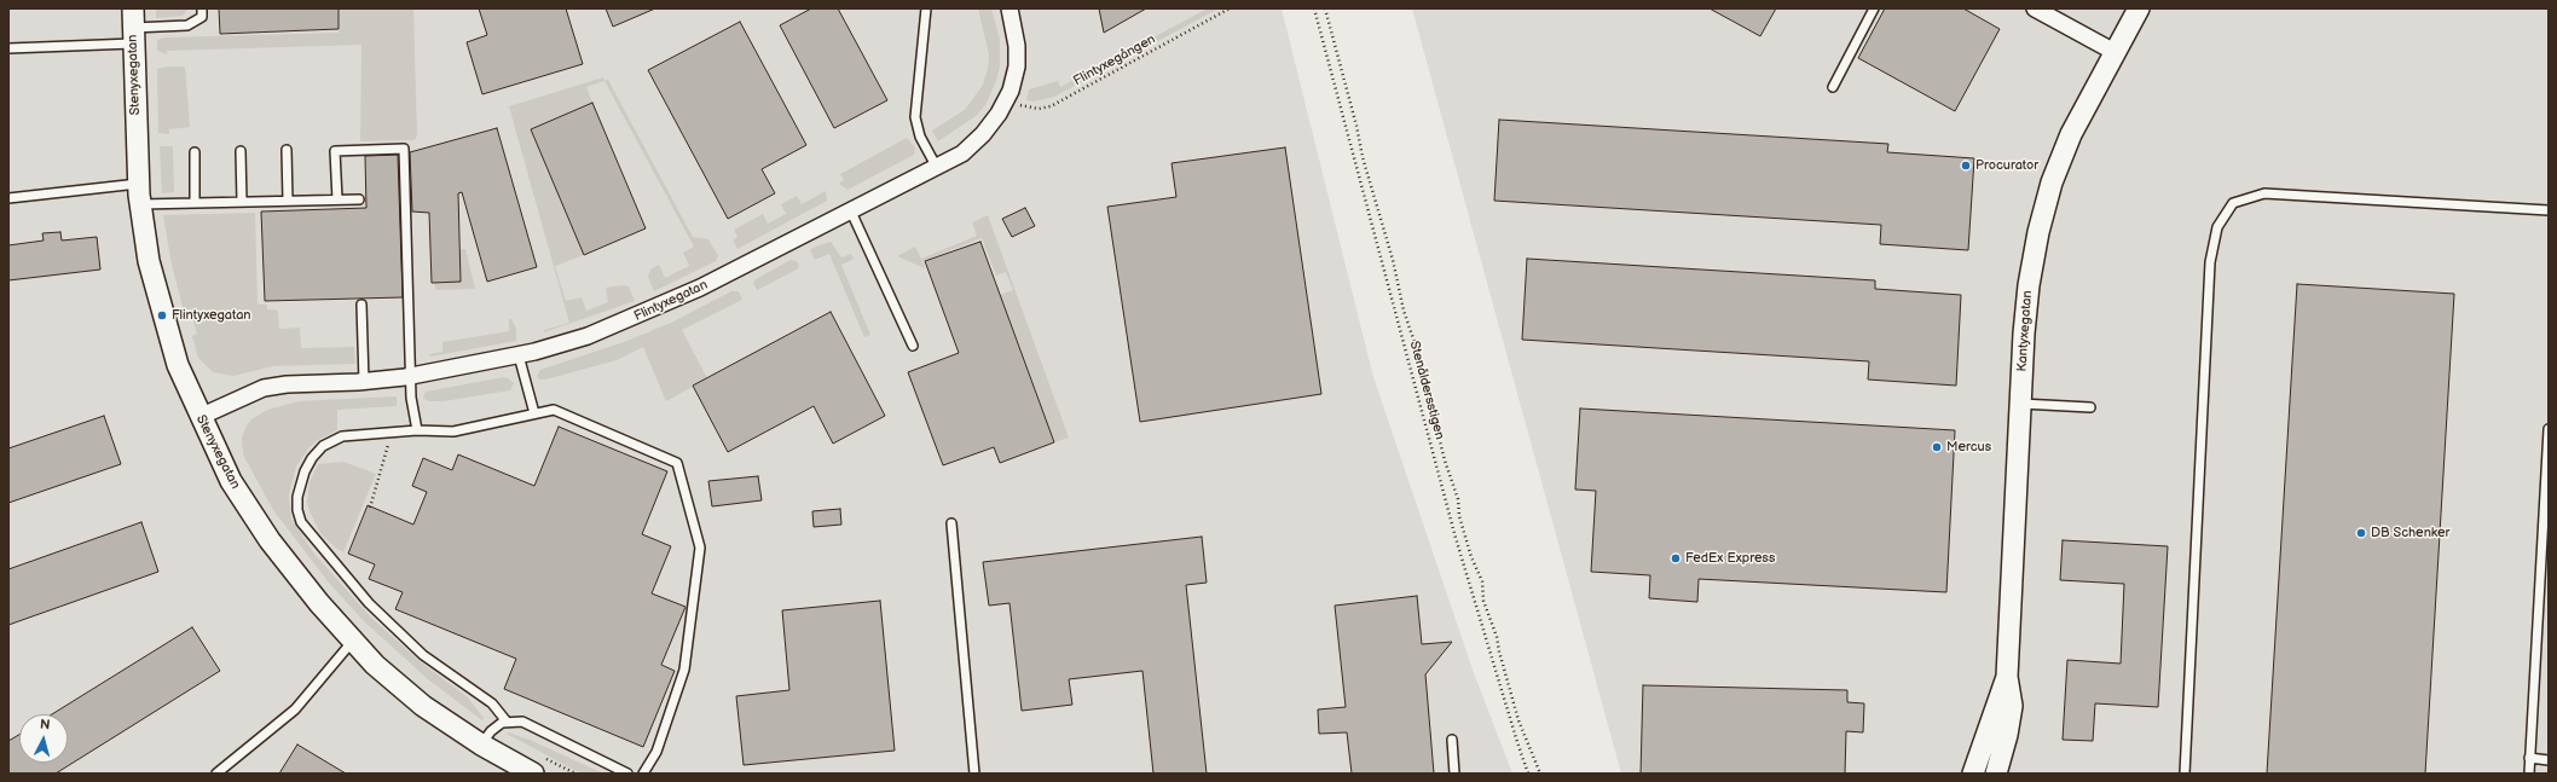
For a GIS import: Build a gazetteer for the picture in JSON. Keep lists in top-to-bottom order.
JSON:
{
  "streets": {
    "street": ["Stenyxegatan", "Flintyxegatan", "Kantyxegatan"],
    "path": ["Flintyxegången", "Stenåldersstigen"]
  },
  "crossings": [
    ["Flintyxegången", "Flintyxegatan"],
    ["Stenyxegatan", "Flintyxegatan"]
  ],
  "places": [
    "Procurator",
    "Flintyxegatan",
    "Mercus",
    "DB Schenker",
    "FedEx Express"
  ],
  "north": "top"
}
